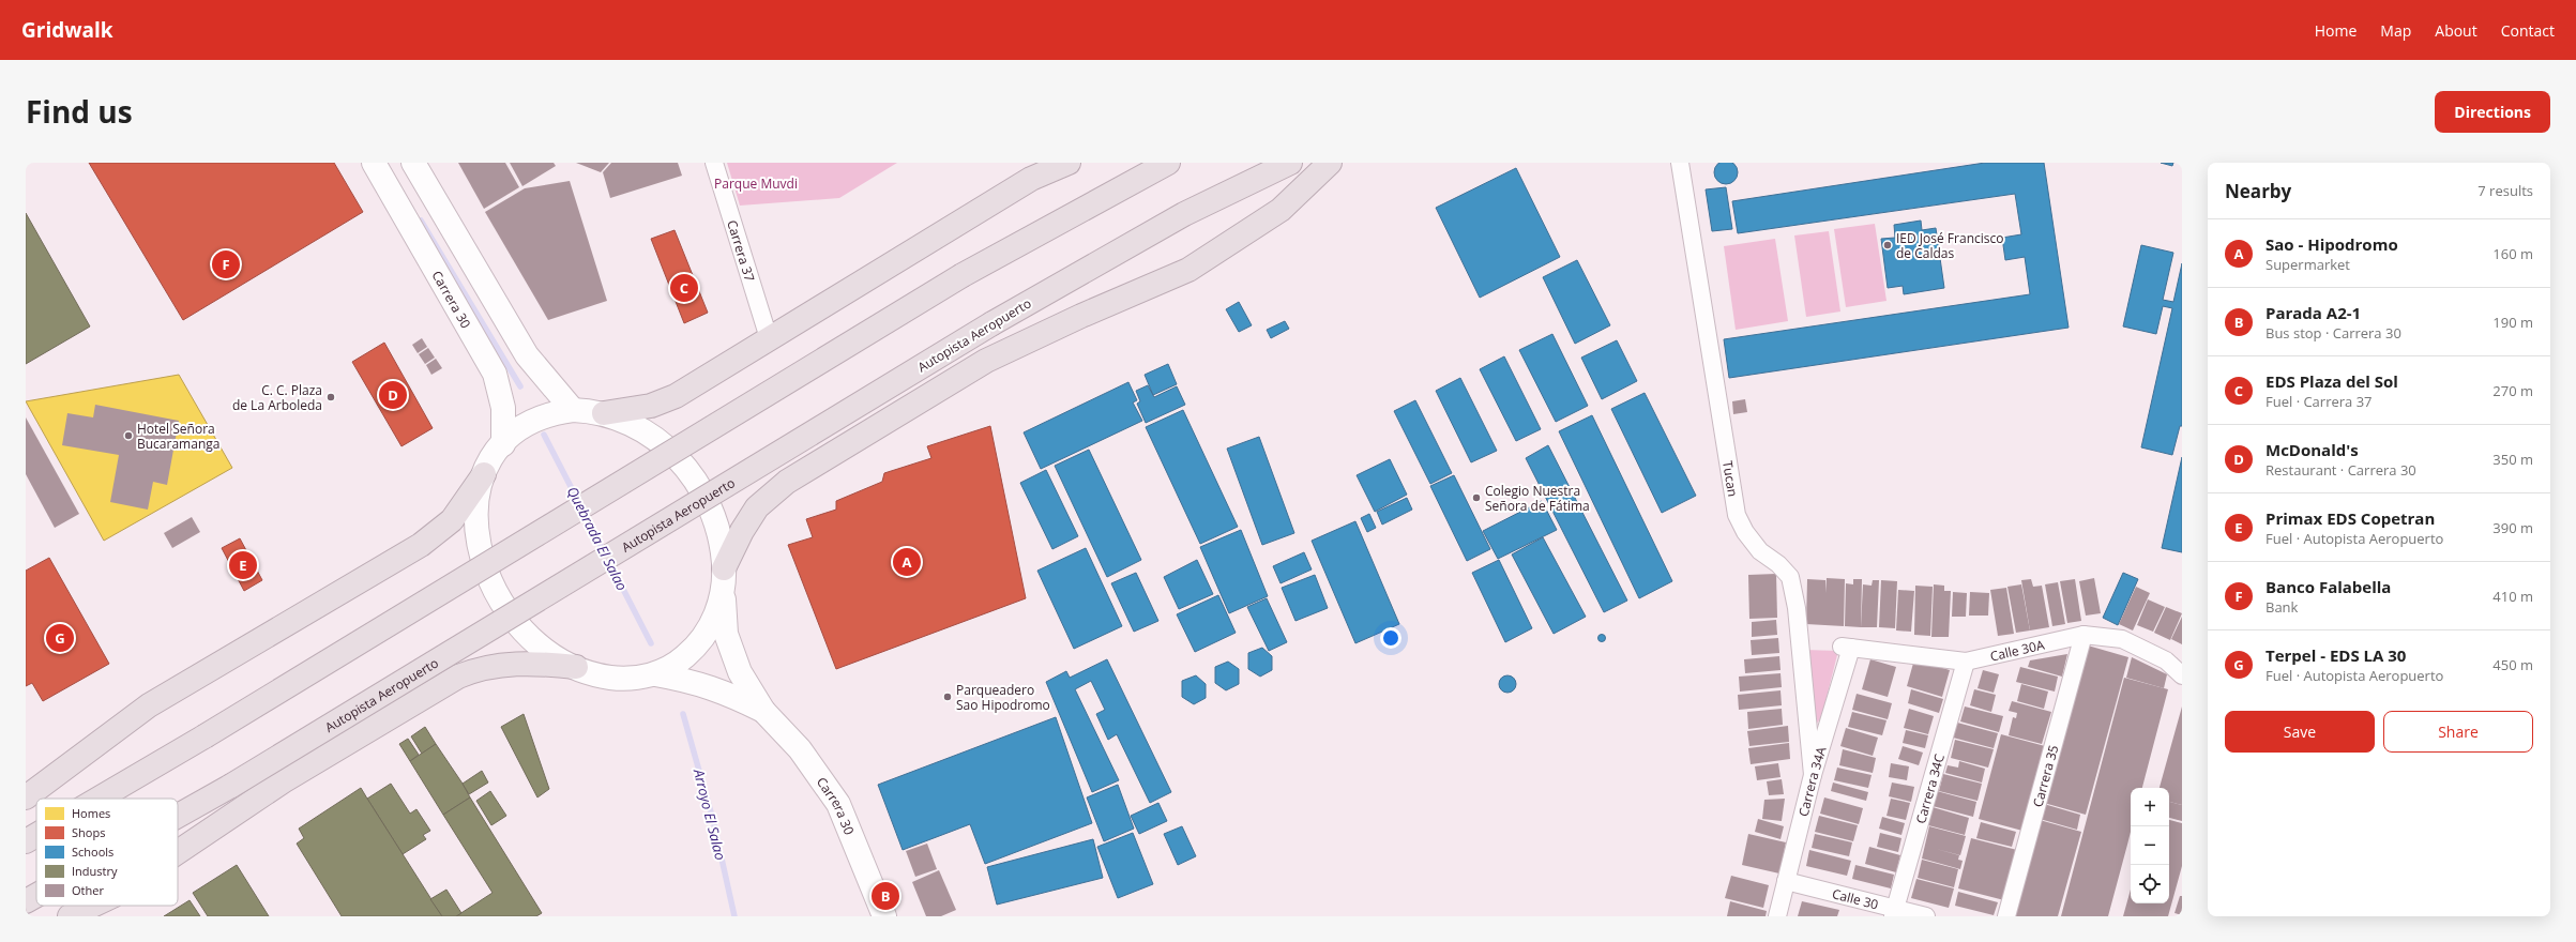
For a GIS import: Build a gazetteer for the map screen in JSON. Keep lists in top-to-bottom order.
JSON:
{
  "streets": {
    "highway": ["Autopista Aeropuerto"],
    "street": [
      "Carrera 37",
      "Carrera 30",
      "Tucan",
      "Calle 30A",
      "Carrera 35",
      "Carrera 34A",
      "Carrera 34C",
      "Calle 30"
    ]
  },
  "crossings": [
    ["Tucan", "Carrera 34A"],
    ["Calle 30A", "Carrera 35"],
    ["Calle 30A", "Carrera 34A"],
    ["Calle 30A", "Carrera 34C"],
    ["Carrera 34A", "Calle 30"],
    ["Carrera 34C", "Calle 30"]
  ],
  "water": ["Quebrada El Salao", "Arroyo El Salao"],
  "parks": ["Parque Muvdi"],
  "places": [
    "IED José Francisco de Caldas",
    "C. C. Plaza de La Arboleda",
    "Hotel Señora Bucaramanga",
    "Colegio Nuestra Señora de Fátima",
    "Parqueadero Sao Hipodromo"
  ],
  "legend": [
    "Homes",
    "Shops",
    "Schools",
    "Industry",
    "Other"
  ],
  "page": {
    "header": "Gridwalk",
    "nav": [
      "Home",
      "Map",
      "About",
      "Contact"
    ],
    "title": "Find us",
    "buttons": [
      "Directions",
      ["Save", "Share"]
    ],
    "heading": ["Nearby", "7 results"],
    "list": [
      {
        "mark": "A",
        "name": "Sao - Hipodromo",
        "note": "Supermarket",
        "value": "160 m"
      },
      {
        "mark": "B",
        "name": "Parada A2-1",
        "note": "Bus stop · Carrera 30",
        "value": "190 m"
      },
      {
        "mark": "C",
        "name": "EDS Plaza del Sol",
        "note": "Fuel · Carrera 37",
        "value": "270 m"
      },
      {
        "mark": "D",
        "name": "McDonald's",
        "note": "Restaurant · Carrera 30",
        "value": "350 m"
      },
      {
        "mark": "E",
        "name": "Primax EDS Copetran",
        "note": "Fuel · Autopista Aeropuerto",
        "value": "390 m"
      },
      {
        "mark": "F",
        "name": "Banco Falabella",
        "note": "Bank",
        "value": "410 m"
      },
      {
        "mark": "G",
        "name": "Terpel - EDS LA 30",
        "note": "Fuel · Autopista Aeropuerto",
        "value": "450 m"
      }
    ],
    "pins": [
      "F",
      "C",
      "D",
      "A",
      "E",
      "G",
      "B"
    ],
    "map_buttons": ["+", "−"]
  }
}
